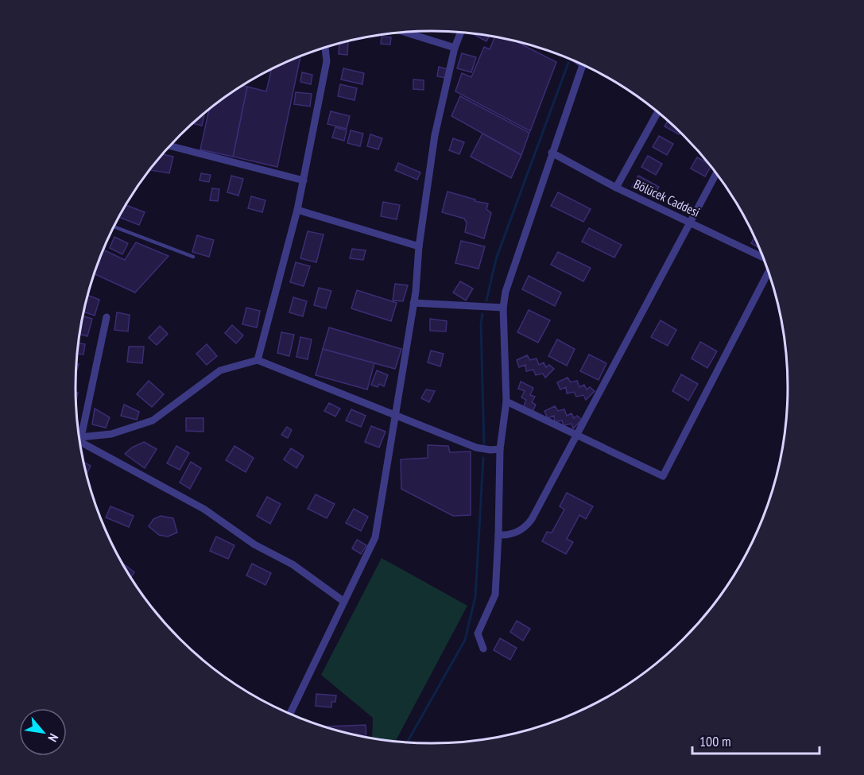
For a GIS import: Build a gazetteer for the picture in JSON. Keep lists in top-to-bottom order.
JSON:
{
  "streets": {
    "street": ["Bölücek Caddesi"]
  },
  "scale_bar": "100 m",
  "north": "bottom right"
}
